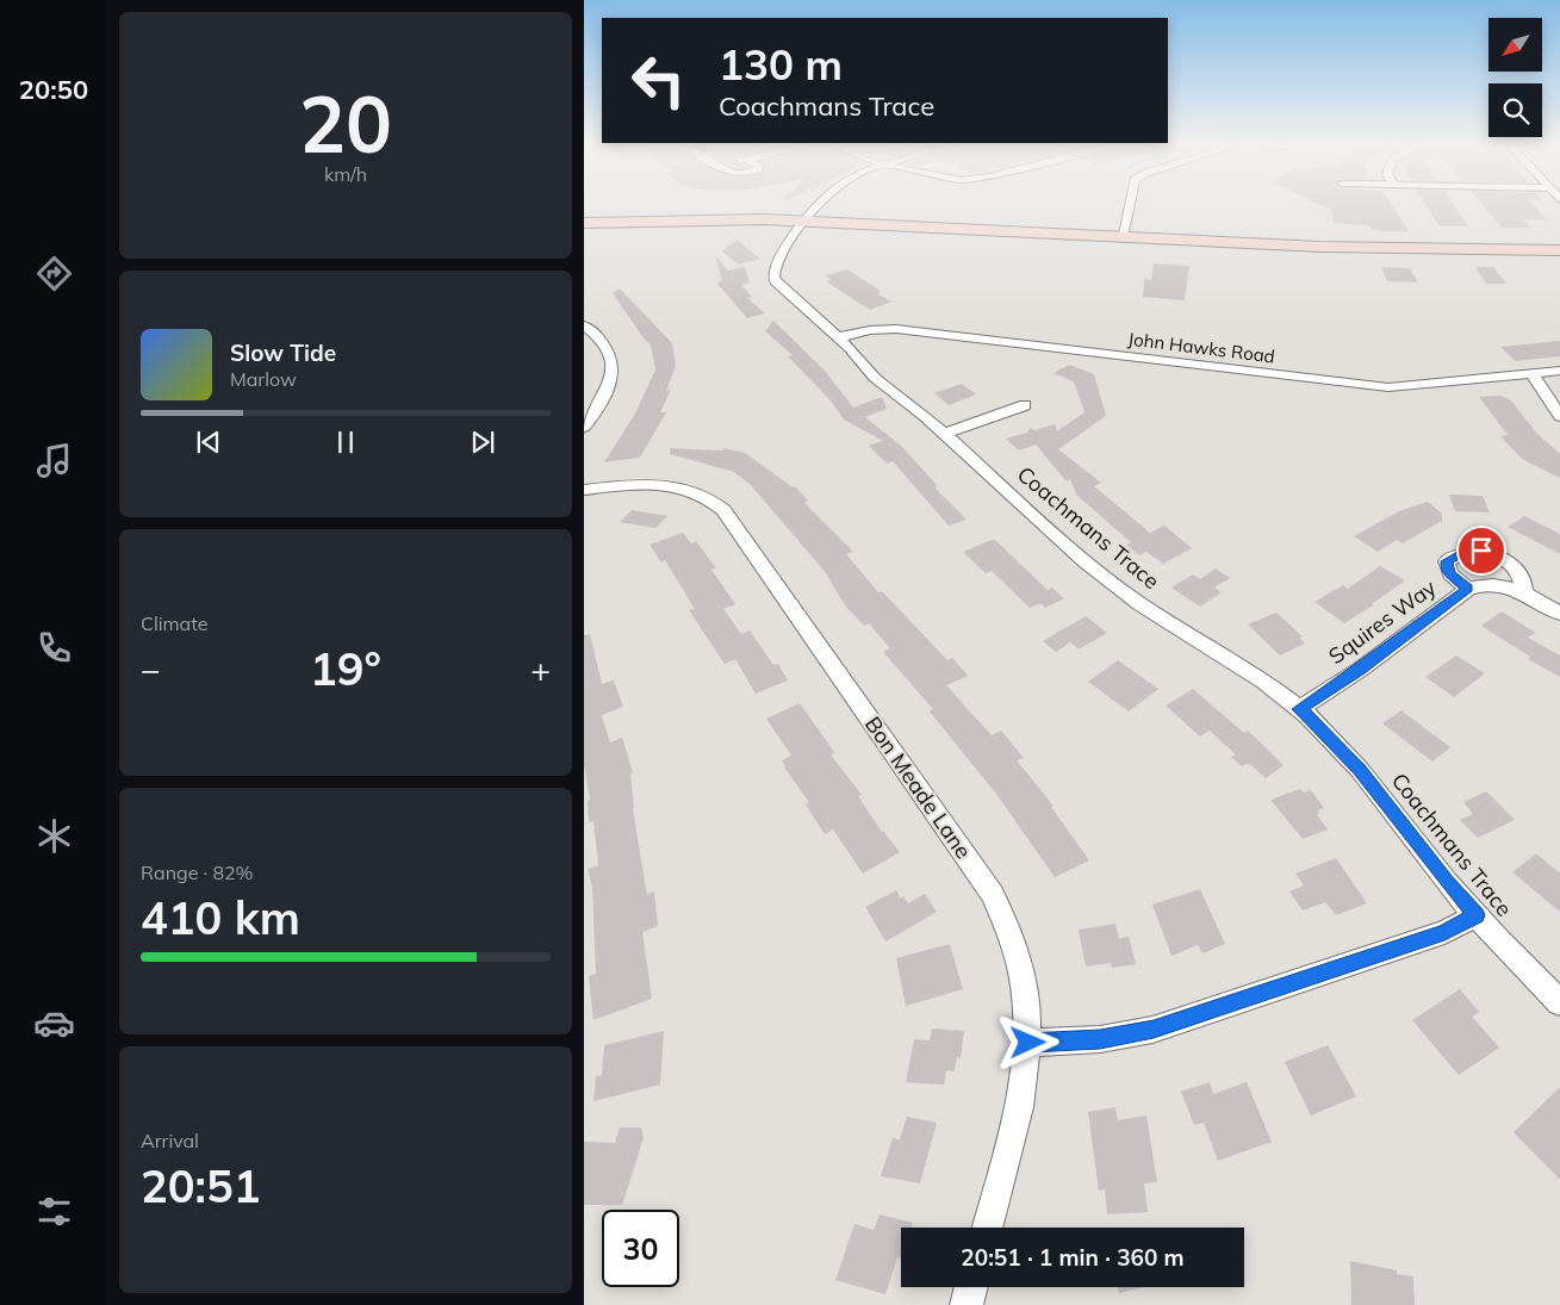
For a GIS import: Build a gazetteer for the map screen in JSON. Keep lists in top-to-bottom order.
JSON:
{
  "streets": {
    "street": [
      "John Hawks Road",
      "Coachmans Trace",
      "Squires Way",
      "Bon Meade Lane"
    ]
  },
  "crossings": [
    ["John Hawks Road", "Coachmans Trace"],
    ["Coachmans Trace", "Squires Way"]
  ],
  "north": "bottom left",
  "page": {
    "tabs": "20:50",
    "tile": [
      ["20", "km/h"],
      "Climate",
      ["Range · 82%", "410 km"],
      ["Arrival", "20:51"]
    ],
    "turn": ["130 m", "Coachmans Trace"],
    "song": ["Slow Tide", "Marlow"],
    "heat": ["−", "19°", "+"],
    "limit": "30",
    "trip": "20:51 · 1 min · 360 m"
  }
}
